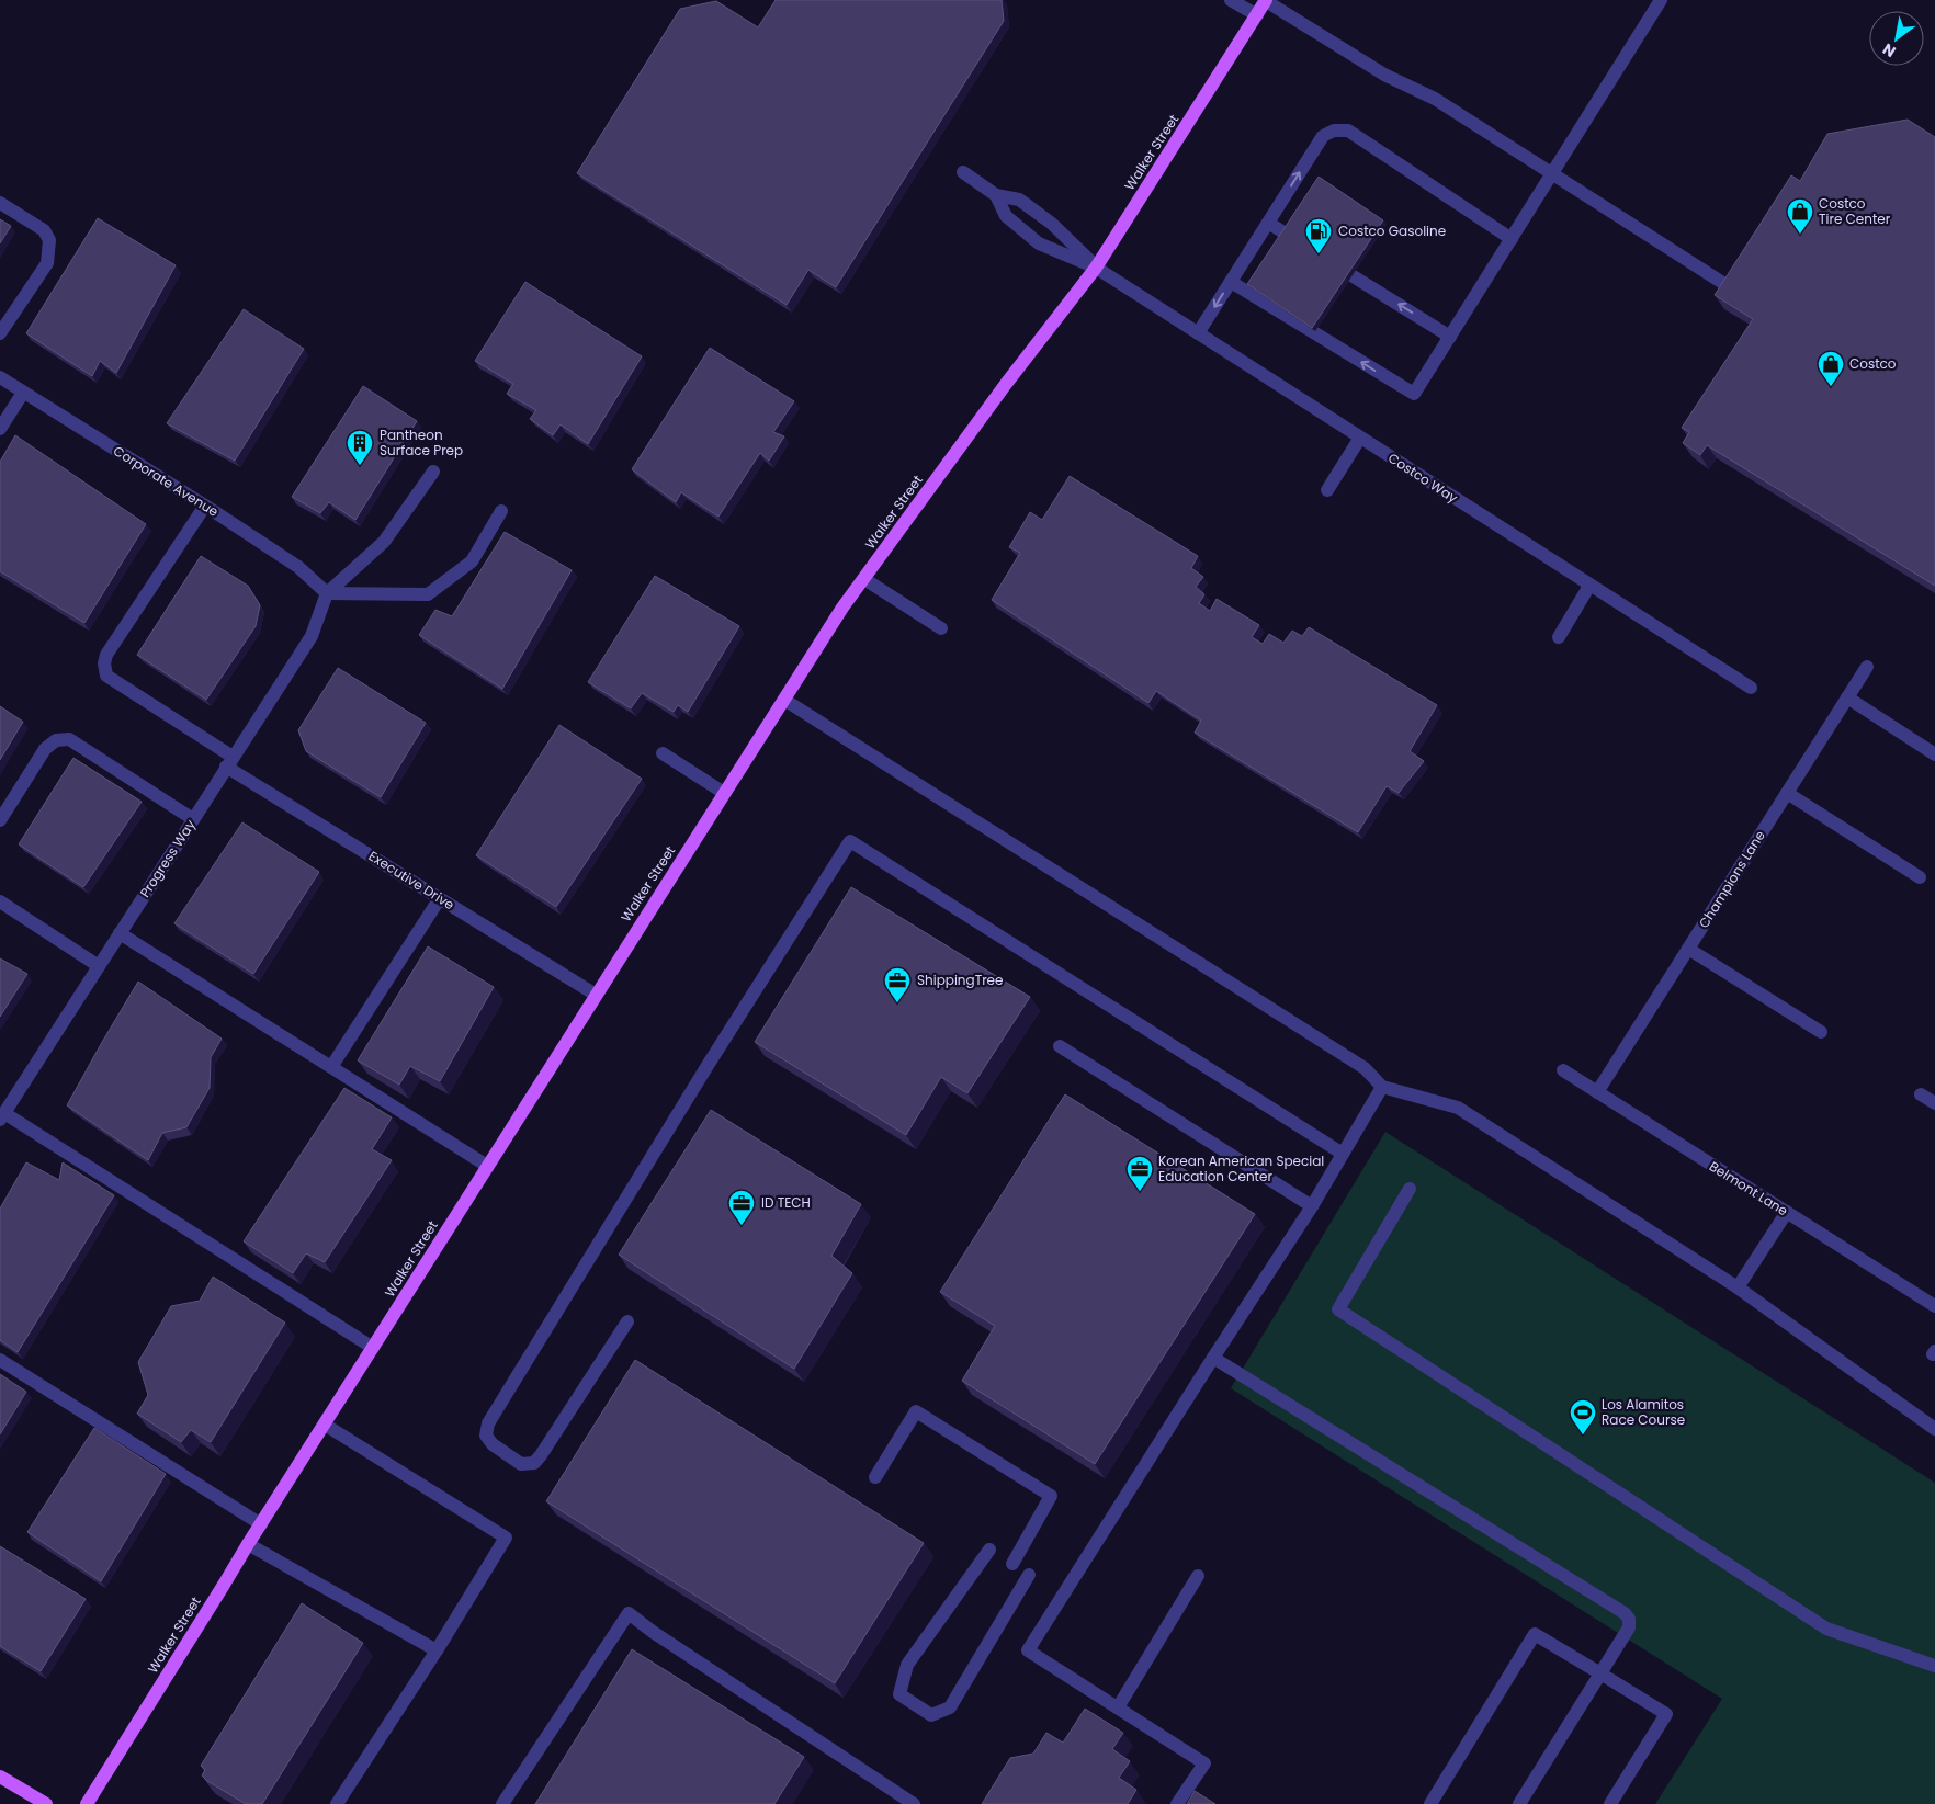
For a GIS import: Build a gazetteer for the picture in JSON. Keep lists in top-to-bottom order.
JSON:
{
  "streets": {
    "main road": ["Walker Street"],
    "street": [
      "Costco Way",
      "Corporate Avenue",
      "Progress Way",
      "Champions Lane",
      "Executive Drive",
      "Belmont Lane"
    ]
  },
  "crossings": [
    ["Walker Street", "Costco Way"],
    ["Walker Street", "Executive Drive"],
    ["Corporate Avenue", "Progress Way"],
    ["Corporate Avenue", "Executive Drive"],
    ["Progress Way", "Executive Drive"],
    ["Champions Lane", "Belmont Lane"]
  ],
  "places": {
    "shop": ["Costco Tire Center", "Costco"],
    "fuel station": ["Costco Gasoline"],
    "building": ["Pantheon Surface Prep"],
    "office": ["ShippingTree", "Korean American Special Education Center", "ID TECH"],
    "sports": ["Los Alamitos Race Course"]
  },
  "north": "bottom left"
}
